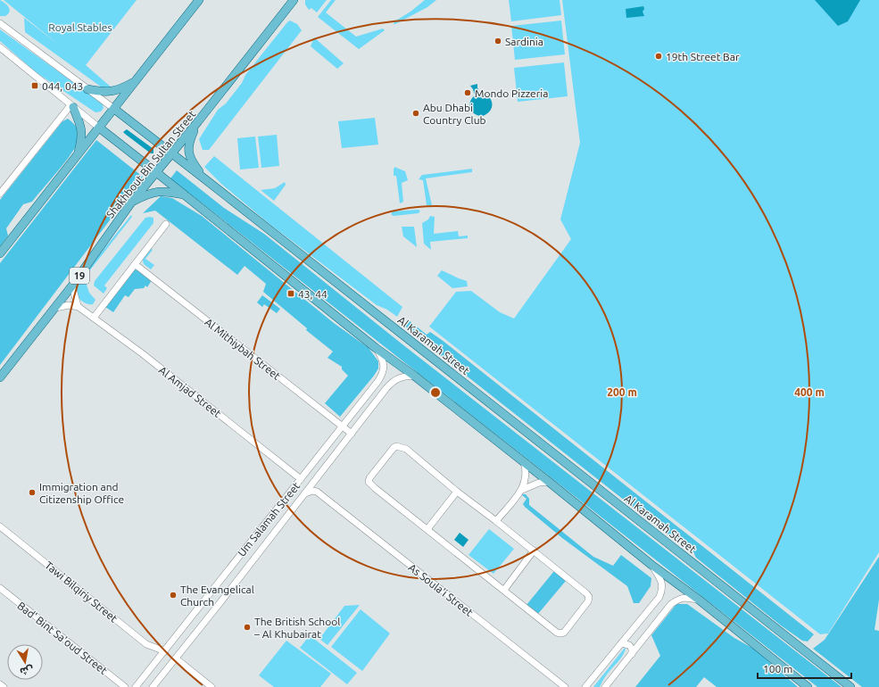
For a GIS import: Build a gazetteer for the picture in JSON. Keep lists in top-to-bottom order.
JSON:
{
  "streets": {
    "main road": ["Shakhbout Bin Sultan Street", "19", "Al Karamah Street"],
    "street": [
      "Al Mithiybah Street",
      "Al Amjad Street",
      "Um Salamah Street",
      "As Soula'i Street",
      "Tawi Bilqiriy Street",
      "Bad' Bint Sa'oud Street"
    ]
  },
  "crossings": [
    ["Shakhbout Bin Sultan Street", "Al Karamah Street"],
    ["Al Mithiybah Street", "Um Salamah Street"],
    ["Al Amjad Street", "Um Salamah Street"],
    ["Um Salamah Street", "Tawi Bilqiriy Street"]
  ],
  "parks": ["Royal Stables"],
  "places": {
    "other": [
      "Sardinia",
      "19th Street Bar",
      "Mondo Pizzeria",
      "Abu Dhabi Country Club",
      "Immigration and Citizenship Office",
      "The Evangelical Church",
      "The British School – Al Khubairat"
    ],
    "transit": ["044, 043", "43, 44"]
  },
  "scale_bar": "100 m",
  "north": "bottom",
  "rings": ["200 m", "400 m"]
}
